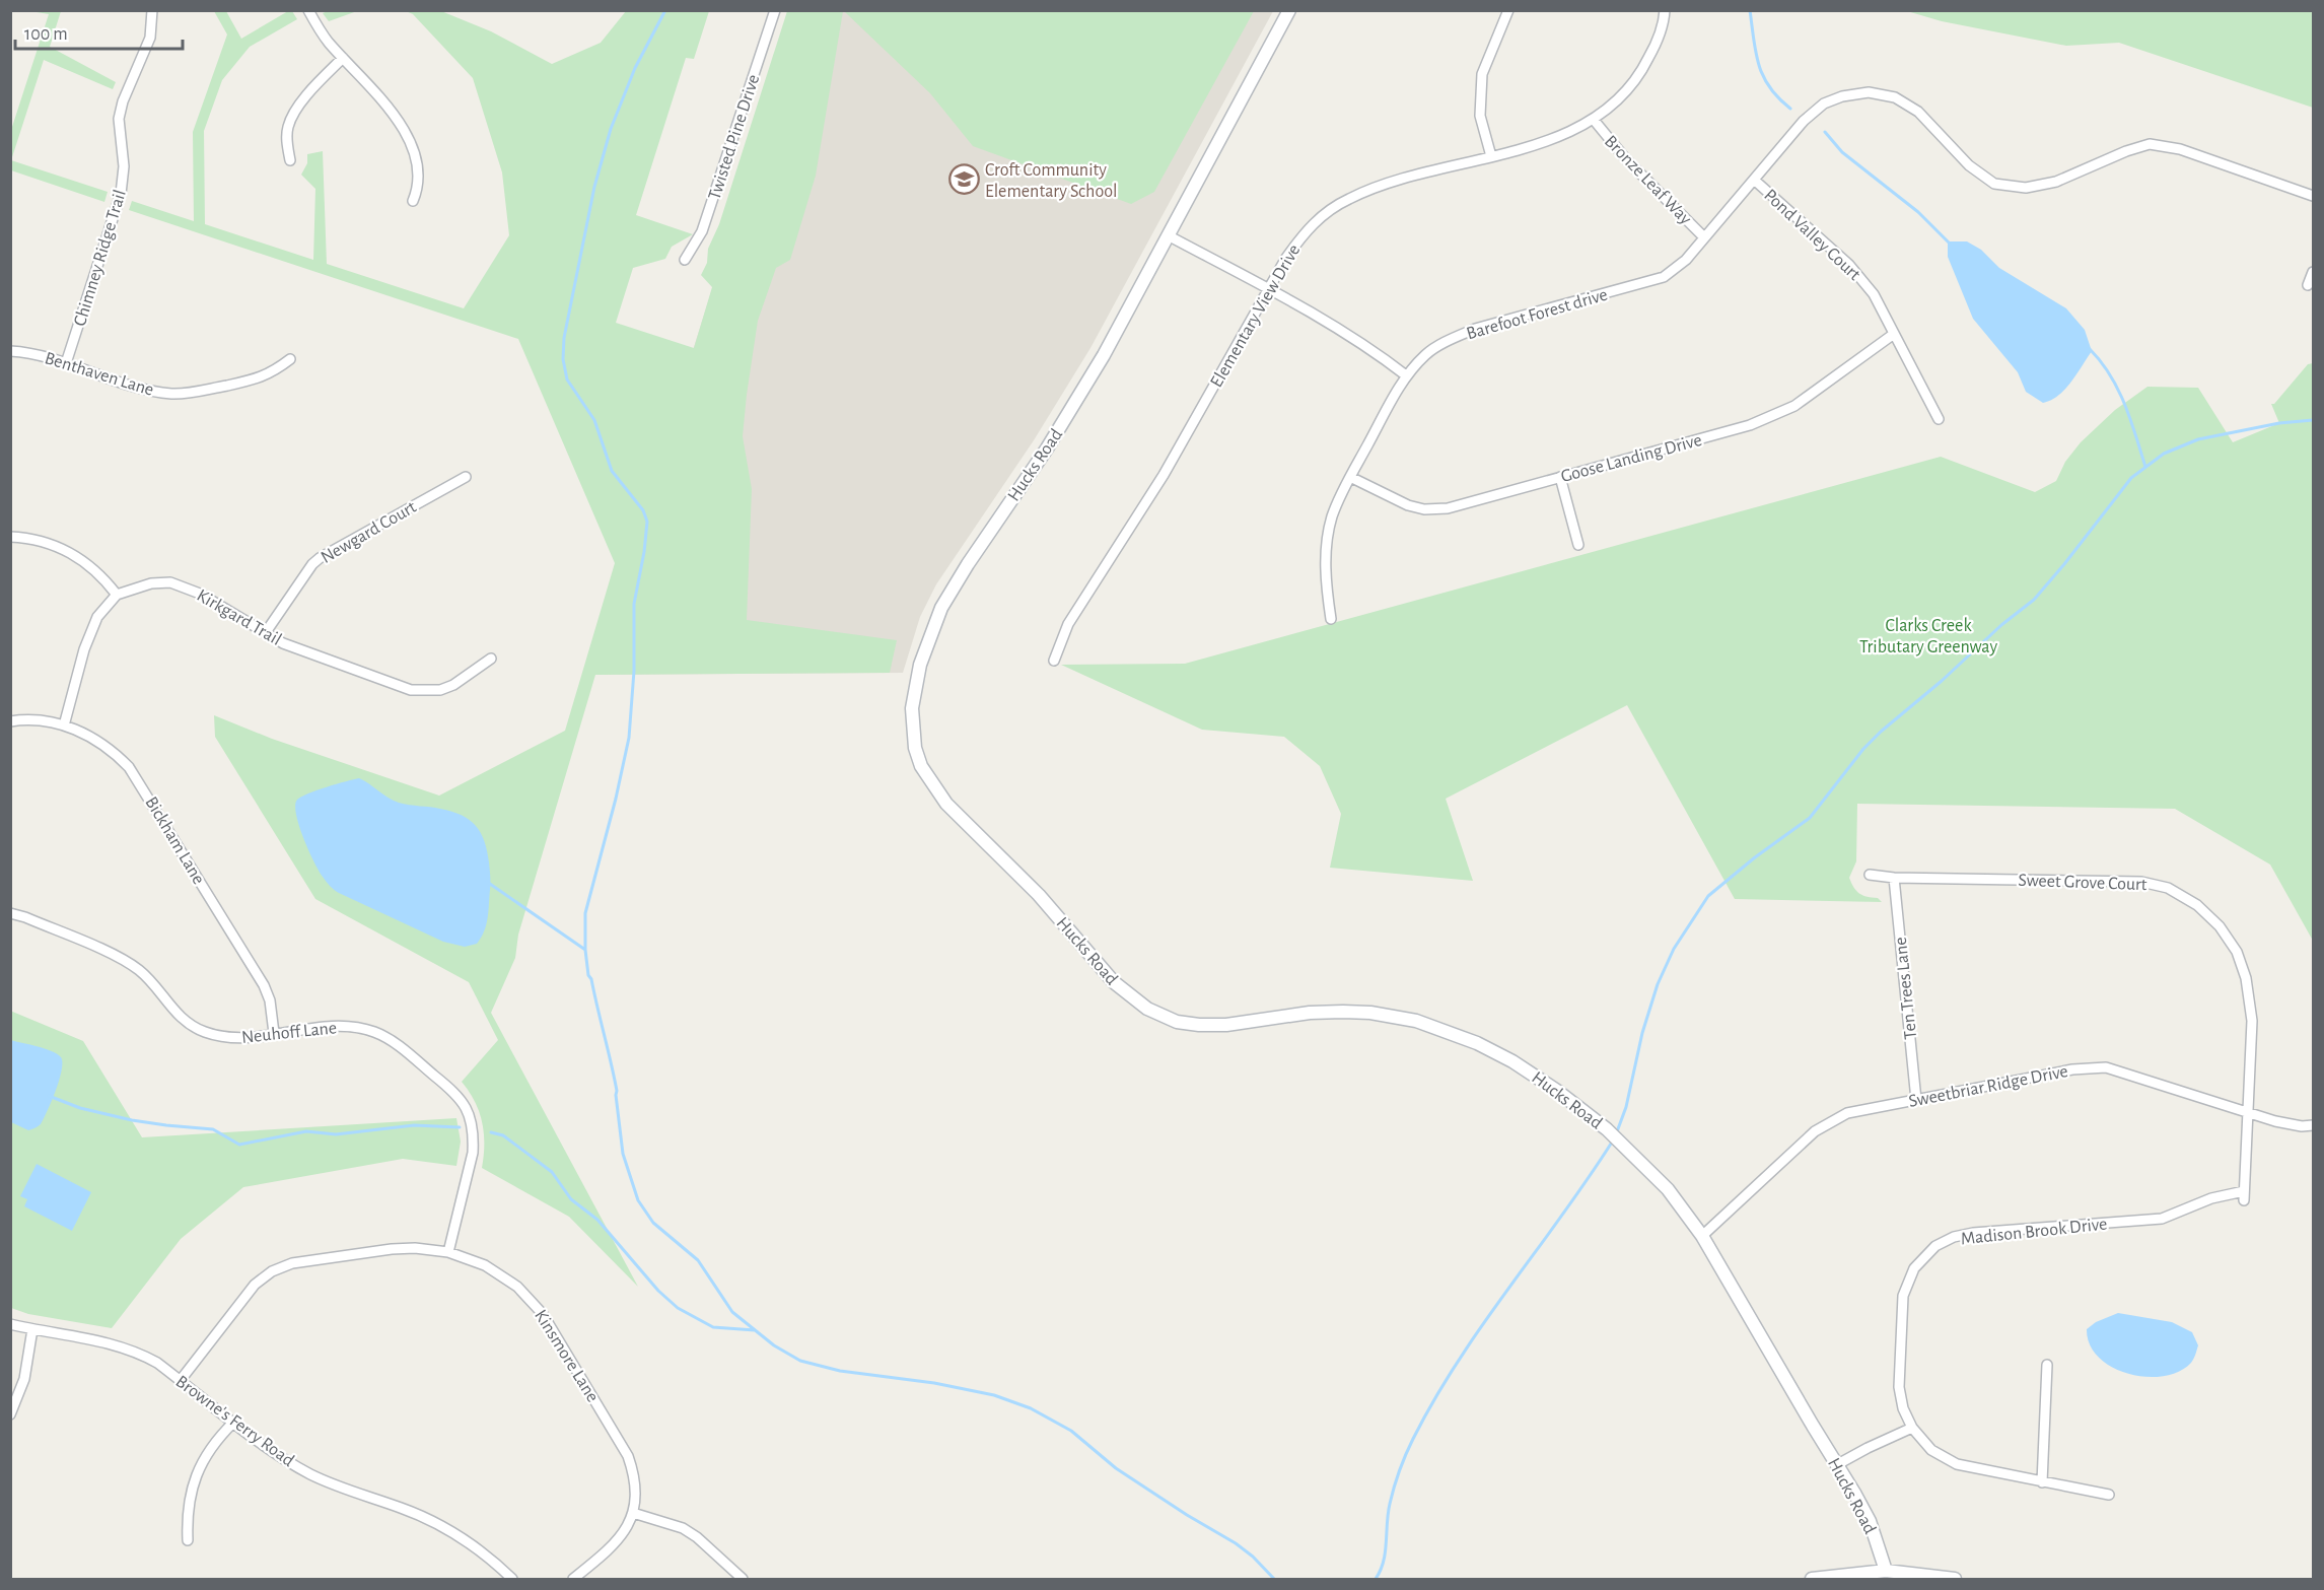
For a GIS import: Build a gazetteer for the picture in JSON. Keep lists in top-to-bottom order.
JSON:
{
  "streets": {
    "main road": ["Hucks Road"],
    "street": [
      "Twisted Pine Drive",
      "Bronze Leaf Way",
      "Pond Valley Court",
      "Chimney Ridge Trail",
      "Barefoot Forest drive",
      "Elementary View Drive",
      "Benthaven Lane",
      "Goose Landing Drive",
      "Newgard Court",
      "Kirkgard Trail",
      "Bickham Lane",
      "Sweet Grove Court",
      "Ten Trees Lane",
      "Neuhoff Lane",
      "Sweetbriar Ridge Drive",
      "Madison Brook Drive",
      "Kinsmore Lane",
      "Browne's Ferry Road"
    ]
  },
  "crossings": [
    ["Bronze Leaf Way", "Barefoot Forest drive"],
    ["Bronze Leaf Way", "Elementary View Drive"],
    ["Pond Valley Court", "Barefoot Forest drive"],
    ["Pond Valley Court", "Goose Landing Drive"],
    ["Chimney Ridge Trail", "Benthaven Lane"],
    ["Barefoot Forest drive", "Goose Landing Drive"],
    ["Hucks Road", "Sweetbriar Ridge Drive"],
    ["Newgard Court", "Kirkgard Trail"],
    ["Bickham Lane", "Neuhoff Lane"],
    ["Sweet Grove Court", "Ten Trees Lane"],
    ["Sweet Grove Court", "Sweetbriar Ridge Drive"],
    ["Sweet Grove Court", "Madison Brook Drive"],
    ["Ten Trees Lane", "Sweetbriar Ridge Drive"],
    ["Neuhoff Lane", "Kinsmore Lane"],
    ["Kinsmore Lane", "Browne's Ferry Road"]
  ],
  "parks": ["Clarks Creek Tributary Greenway"],
  "places": {
    "school or university": ["Croft Community Elementary School"]
  },
  "scale_bar": "100 m"
}
